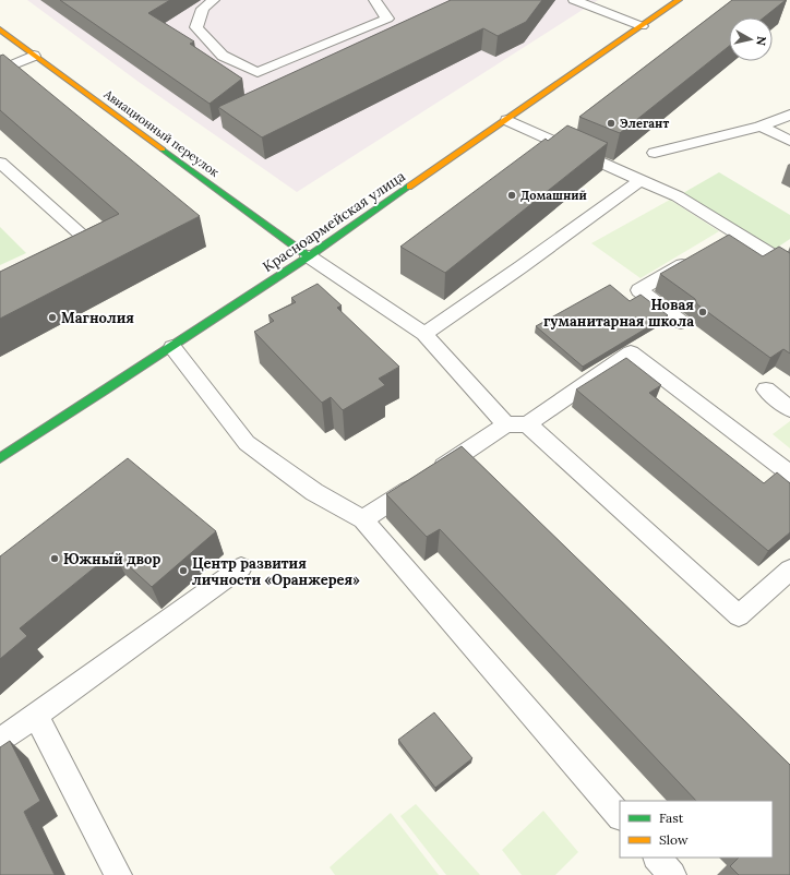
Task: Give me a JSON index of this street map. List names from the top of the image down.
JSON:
{
  "streets": {
    "street": ["Авиационный переулок", "Красноармейская улица"]
  },
  "crossings": [
    ["Авиационный переулок", "Красноармейская улица"]
  ],
  "places": [
    "Элегант",
    "Домашний",
    "Новая гуманитарная школа",
    "Магнолия",
    "Южный двор",
    "Центр развития личности «Оранжерея»"
  ],
  "legend": ["Fast", "Slow"],
  "north": "right"
}
